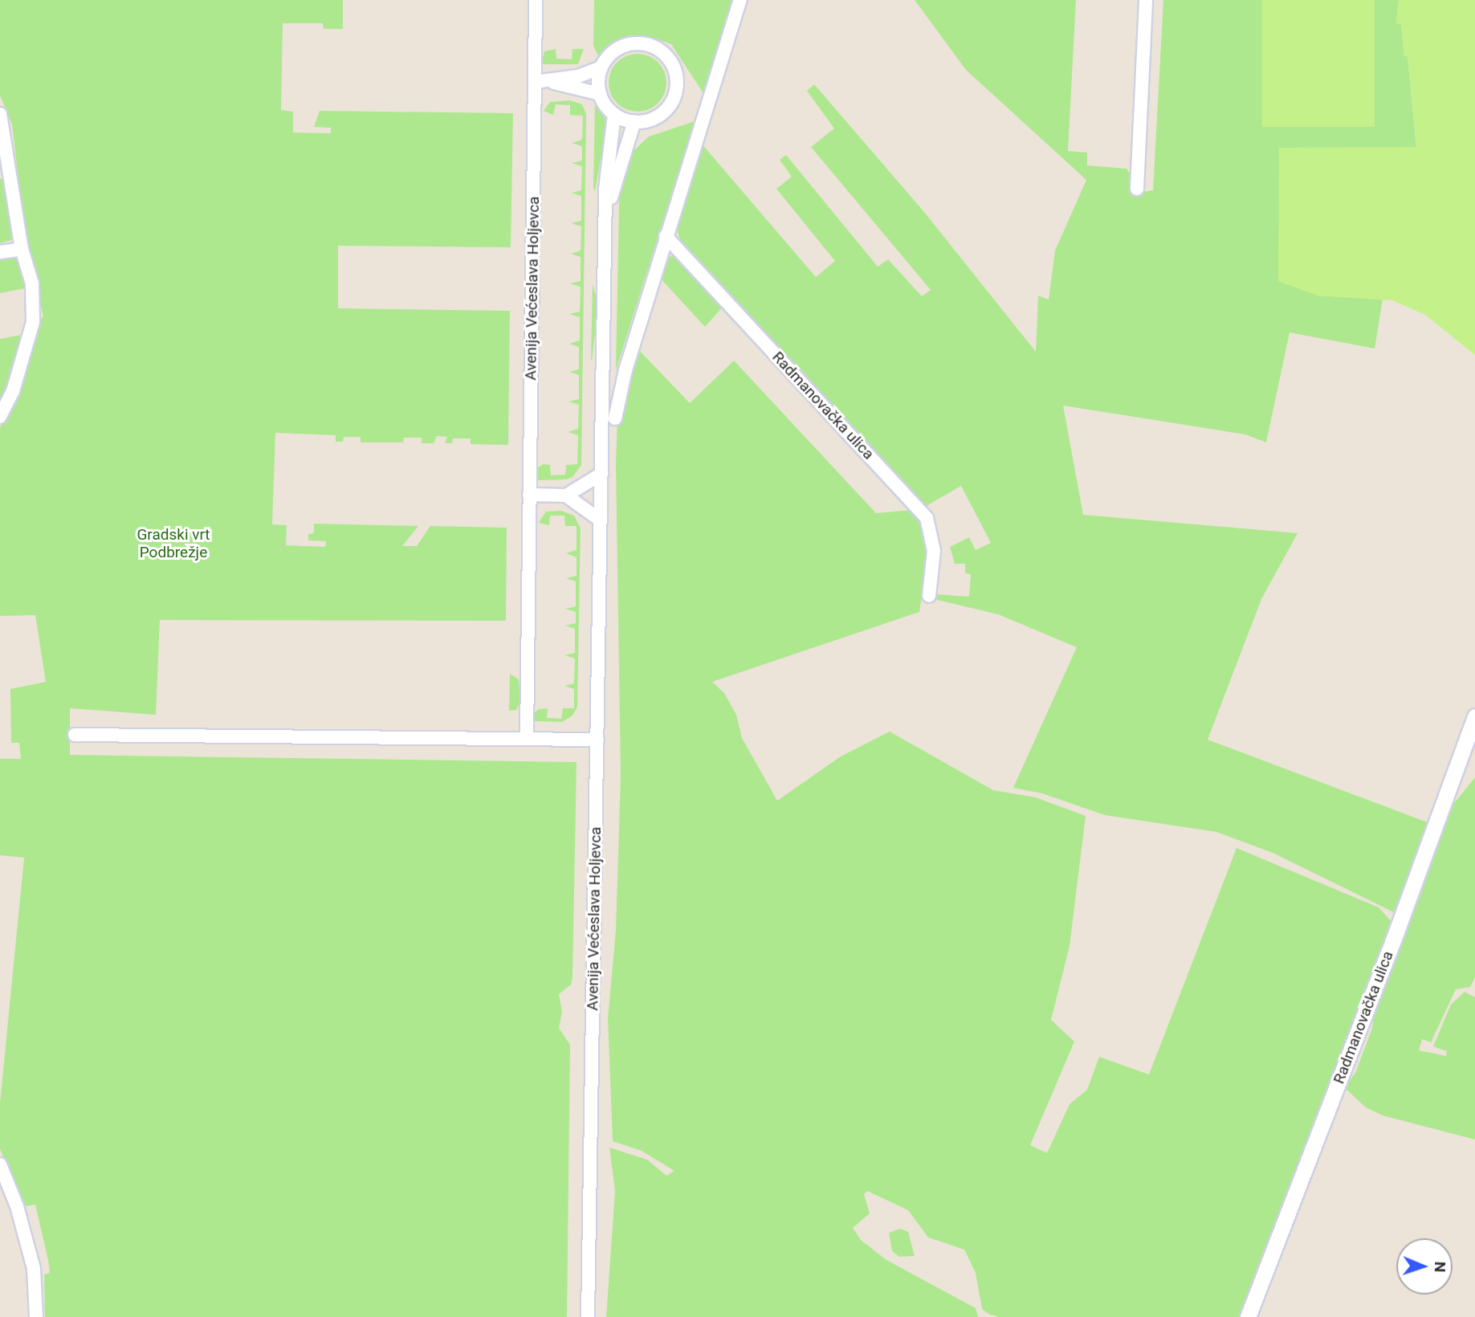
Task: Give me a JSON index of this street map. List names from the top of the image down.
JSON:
{
  "streets": {
    "street": ["Avenija Većeslava Holjevca", "Radmanovačka ulica"]
  },
  "parks": ["Gradski vrt Podbrežje"],
  "north": "right"
}
